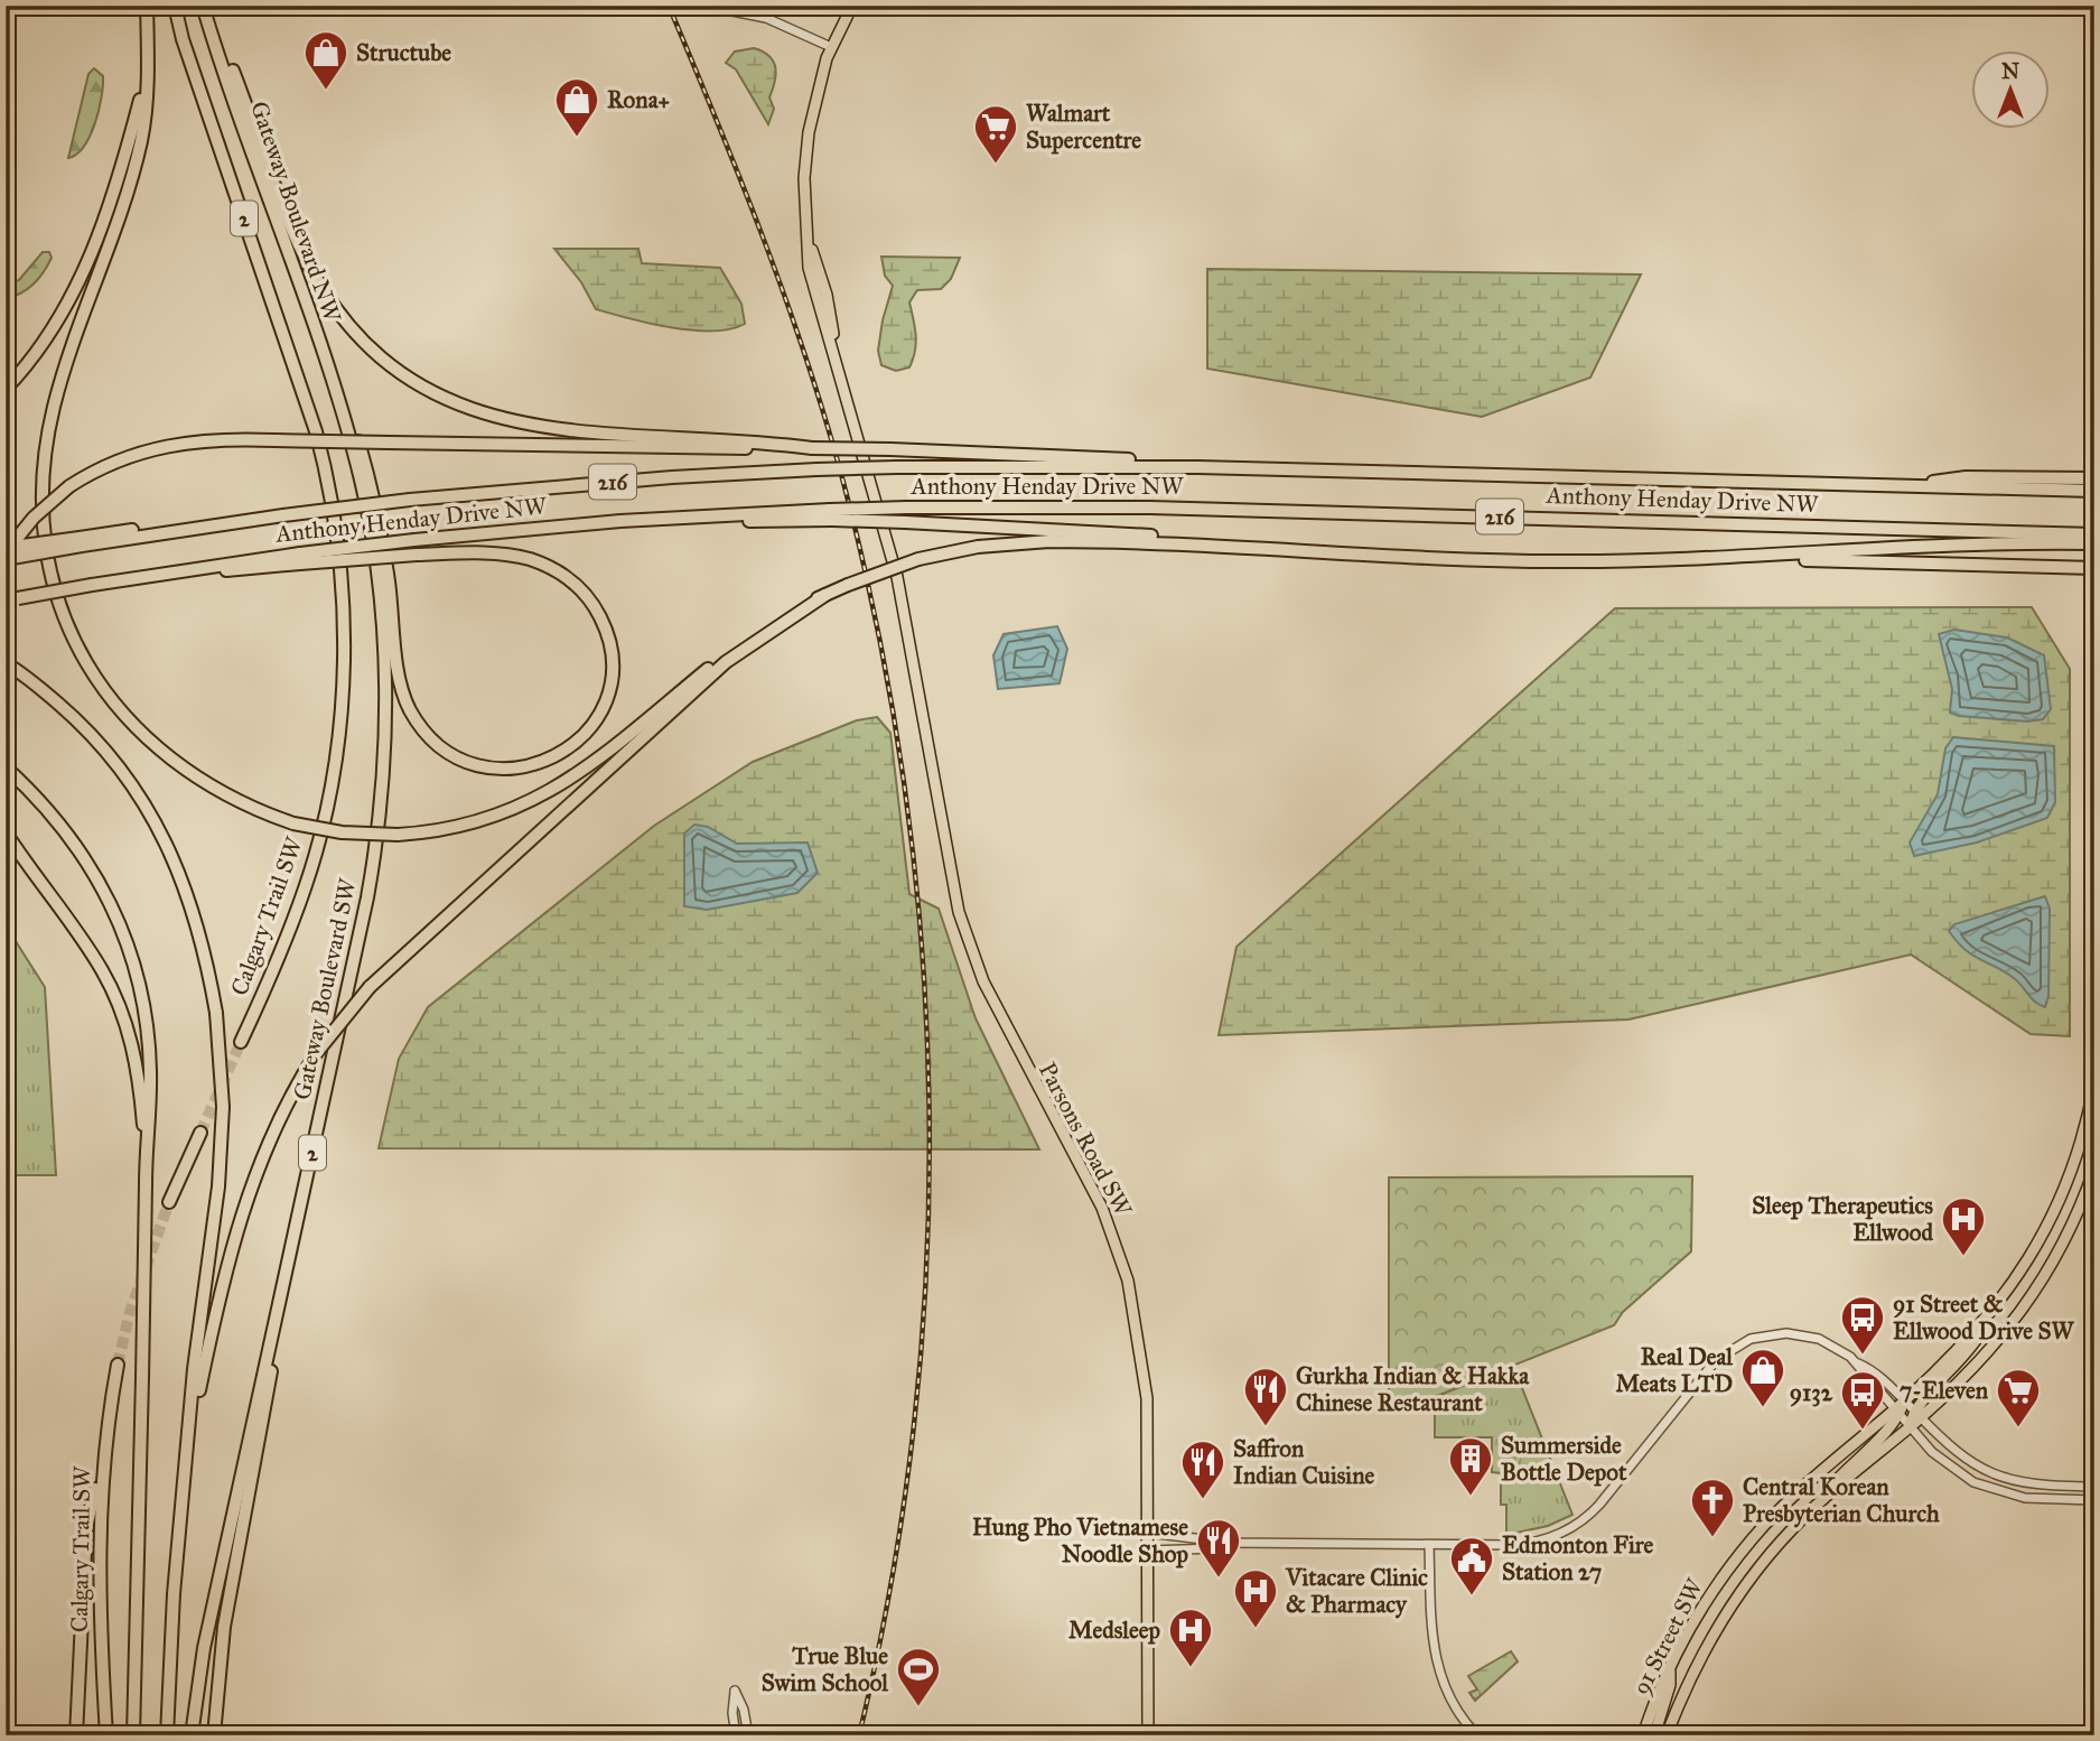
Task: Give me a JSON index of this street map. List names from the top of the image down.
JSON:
{
  "streets": {
    "highway": [
      "Gateway Boulevard NW",
      "2",
      "216",
      "Anthony Henday Drive NW",
      "Calgary Trail SW",
      "Gateway Boulevard SW"
    ],
    "main road": ["Parsons Road SW", "91 Street SW"]
  },
  "crossings": [
    ["Gateway Boulevard NW", "Gateway Boulevard SW"]
  ],
  "places": {
    "shop": ["Structube", "Rona+", "Real Deal Meats LTD"],
    "supermarket": ["Walmart Supercentre", "7-Eleven"],
    "hospital": ["Sleep Therapeutics Ellwood", "Vitacare Clinic & Pharmacy", "Medsleep"],
    "bus stop": ["91 Street & Ellwood Drive SW", "9132"],
    "restaurant": ["Gurkha Indian & Hakka Chinese Restaurant", "Saffron Indian Cuisine", "Hung Pho Vietnamese Noodle Shop"],
    "building": ["Summerside Bottle Depot"],
    "church": ["Central Korean Presbyterian Church"],
    "public building": ["Edmonton Fire Station 27"],
    "sports": ["True Blue Swim School"]
  },
  "north": "top"
}
